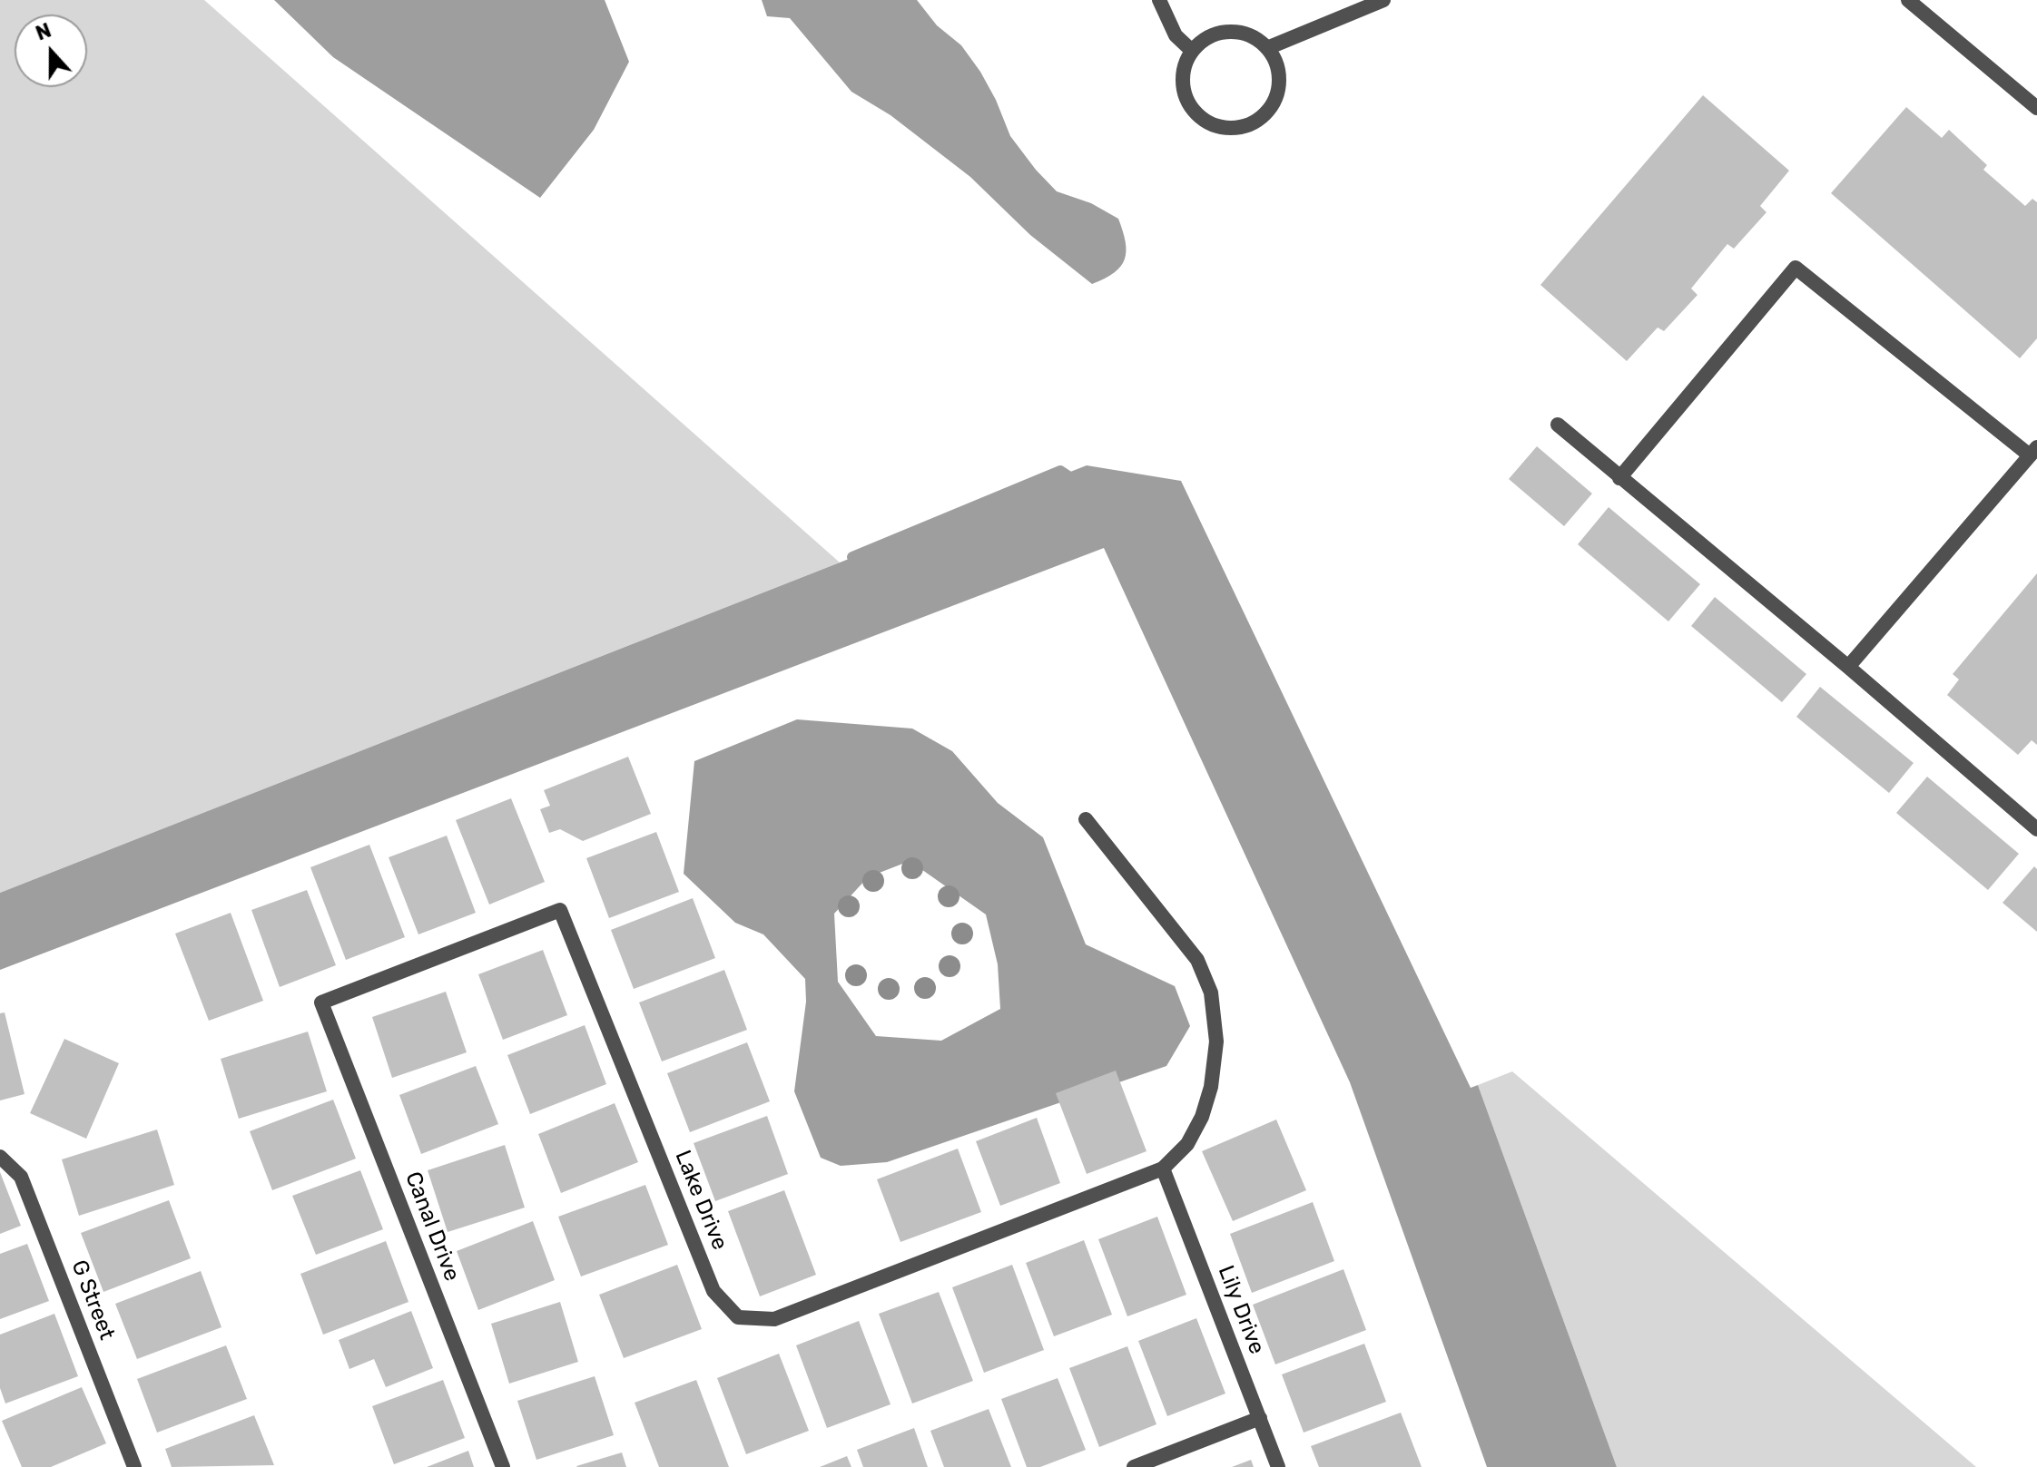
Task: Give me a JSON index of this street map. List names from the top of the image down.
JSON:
{
  "streets": {
    "street": [
      "Lake Drive",
      "Canal Drive",
      "G Street",
      "Lily Drive"
    ]
  },
  "crossings": [
    ["Lake Drive", "Canal Drive"],
    ["Lake Drive", "Lily Drive"]
  ],
  "north": "top"
}
